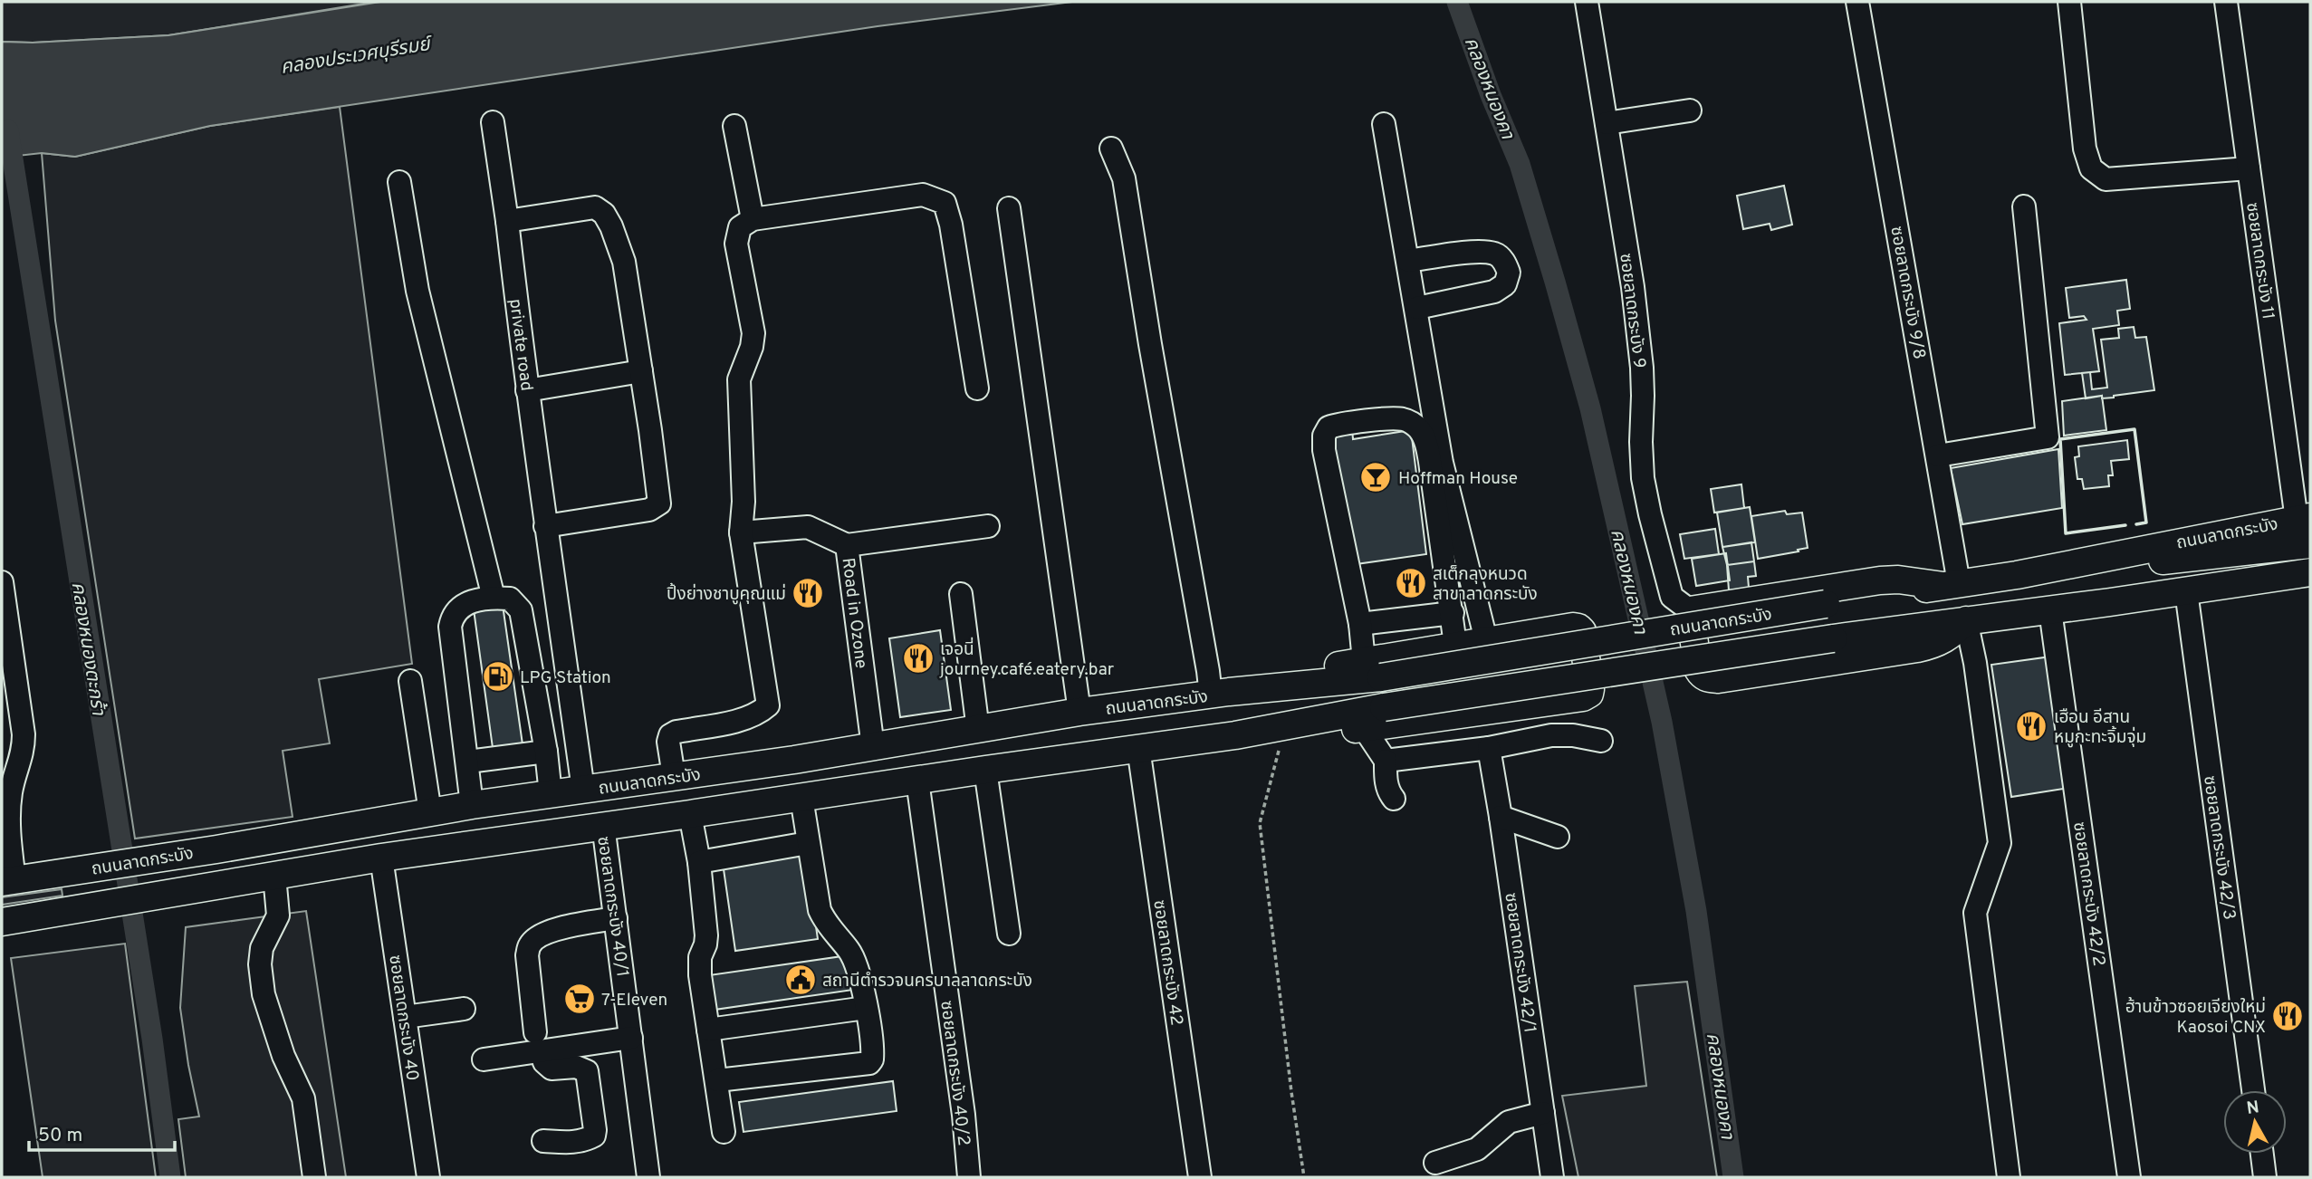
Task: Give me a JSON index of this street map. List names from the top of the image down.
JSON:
{
  "streets": {
    "main road": ["ถนนลาดกระบัง"],
    "street": [
      "ซอยลาดกระบัง 11",
      "ซอยลาดกระบัง 9/8",
      "ซอยลาดกระบัง 9",
      "private road",
      "Road in Ozone",
      "ซอยลาดกระบัง 42/3",
      "ซอยลาดกระบัง 42/2",
      "ซอยลาดกระบัง 40/1",
      "ซอยลาดกระบัง 42",
      "ซอยลาดกระบัง 42/1",
      "ซอยลาดกระบัง 40",
      "ซอยลาดกระบัง 40/2"
    ]
  },
  "crossings": [
    ["ซอยลาดกระบัง 11", "ถนนลาดกระบัง"],
    ["ซอยลาดกระบัง 9/8", "ถนนลาดกระบัง"],
    ["private road", "ถนนลาดกระบัง"],
    ["ถนนลาดกระบัง", "Road in Ozone"],
    ["ถนนลาดกระบัง", "ซอยลาดกระบัง 42/3"],
    ["ถนนลาดกระบัง", "ซอยลาดกระบัง 42/2"],
    ["ถนนลาดกระบัง", "ซอยลาดกระบัง 40/1"],
    ["ถนนลาดกระบัง", "ซอยลาดกระบัง 42"],
    ["ถนนลาดกระบัง", "ซอยลาดกระบัง 40"],
    ["ถนนลาดกระบัง", "ซอยลาดกระบัง 40/2"]
  ],
  "water": ["คลองประเวศบุรีรมย์", "คลองหนองคา", "คลองหนองตะกร้า"],
  "places": {
    "bar": ["Hoffman House"],
    "restaurant": [
      "สเต็กลุงหนวด สาขาลาดกระบัง",
      "ปิ้งย่างชาบูคุณแม่",
      "เจอนี่ journey.café.eatery.bar",
      "เฮือน อีสาน หมูกะทะจิ้มจุ่ม",
      "ฮ้านข้าวซอยเจียงใหม่ Kaosoi CNX"
    ],
    "fuel station": ["LPG Station"],
    "public building": ["สถานีตำรวจนครบาลลาดกระบัง"],
    "supermarket": ["7-Eleven"]
  },
  "scale_bar": "50 m",
  "north": "top"
}
